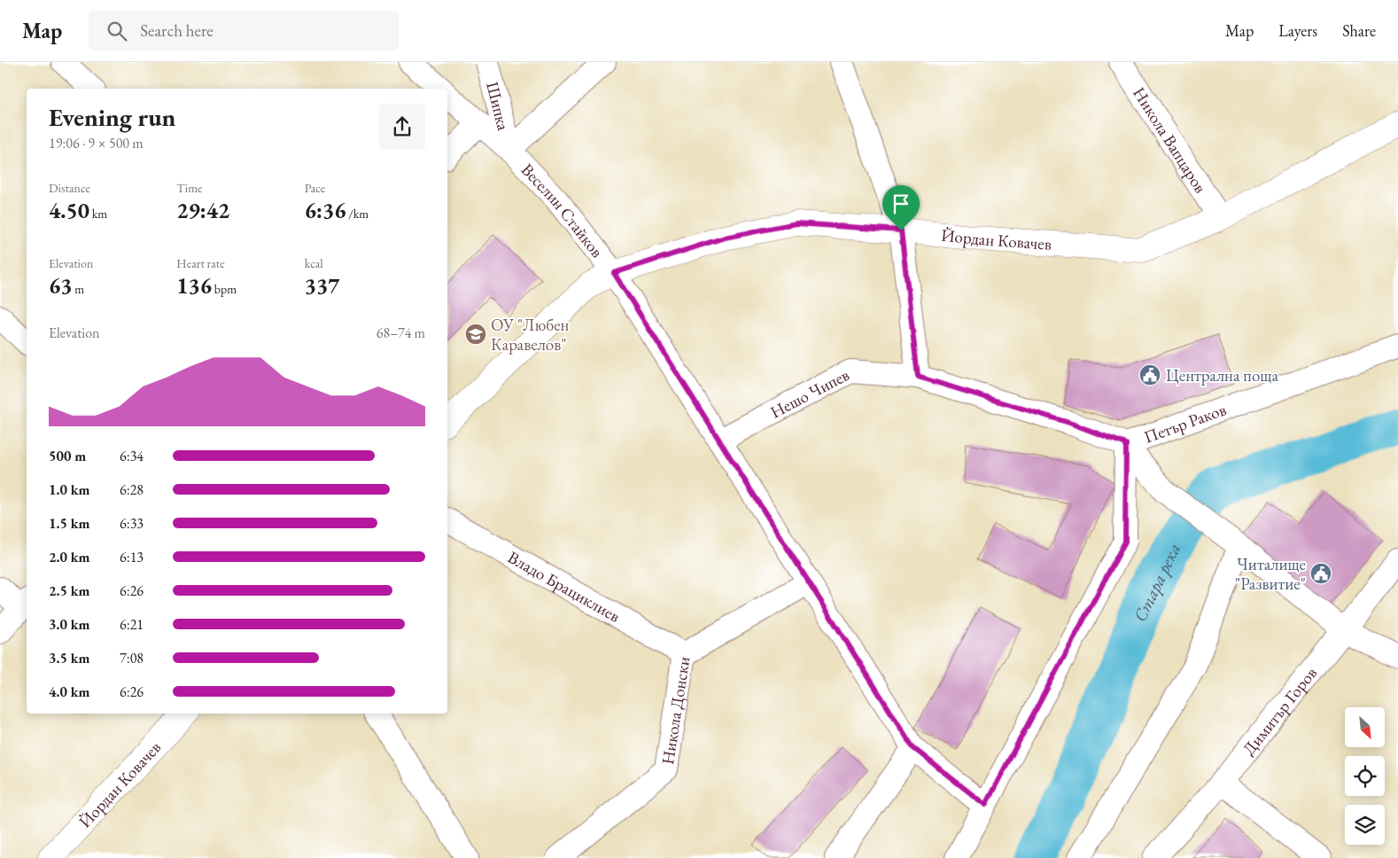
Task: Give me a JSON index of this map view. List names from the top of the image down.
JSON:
{
  "streets": {
    "street": [
      "Шипка",
      "Никола Вапцаров",
      "Веселин Стайков",
      "Йордан Ковачев",
      "Нешо Чипев",
      "Петър Раков",
      "Владо Брациклиев",
      "Никола Донски",
      "Димитър Горов"
    ]
  },
  "crossings": [
    ["Шипка", "Веселин Стайков"],
    ["Никола Вапцаров", "Йордан Ковачев"],
    ["Веселин Стайков", "Йордан Ковачев"],
    ["Веселин Стайков", "Нешо Чипев"],
    ["Веселин Стайков", "Петър Раков"],
    ["Веселин Стайков", "Никола Донски"],
    ["Нешо Чипев", "Петър Раков"],
    ["Владо Брациклиев", "Никола Донски"]
  ],
  "water": ["Стара река"],
  "places": {
    "school or university": ["ОУ \"Любен Каравелов\""],
    "public building": ["Централна поща", "Читалище \"Развитие\""]
  },
  "north": "bottom right",
  "page": {
    "header": "Map",
    "search": "Search here",
    "nav": ["Map", "Layers", "Share"],
    "heading": ["Evening run", "19:06 · 9 × 500 m"],
    "stats": [
      ["Distance", "4.50 km"],
      ["Time", "29:42"],
      ["Pace", "6:36 /km"],
      ["Elevation", "63 m"],
      ["Heart rate", "136 bpm"],
      ["kcal", "337"]
    ],
    "chart": ["Elevation", "68–74 m"],
    "list": [
      {
        "name": "500 m",
        "note": "6:34"
      },
      {
        "name": "1.0 km",
        "note": "6:28"
      },
      {
        "name": "1.5 km",
        "note": "6:33"
      },
      {
        "name": "2.0 km",
        "note": "6:13"
      },
      {
        "name": "2.5 km",
        "note": "6:26"
      },
      {
        "name": "3.0 km",
        "note": "6:21"
      },
      {
        "name": "3.5 km",
        "note": "7:08"
      },
      {
        "name": "4.0 km",
        "note": "6:26"
      }
    ]
  }
}
